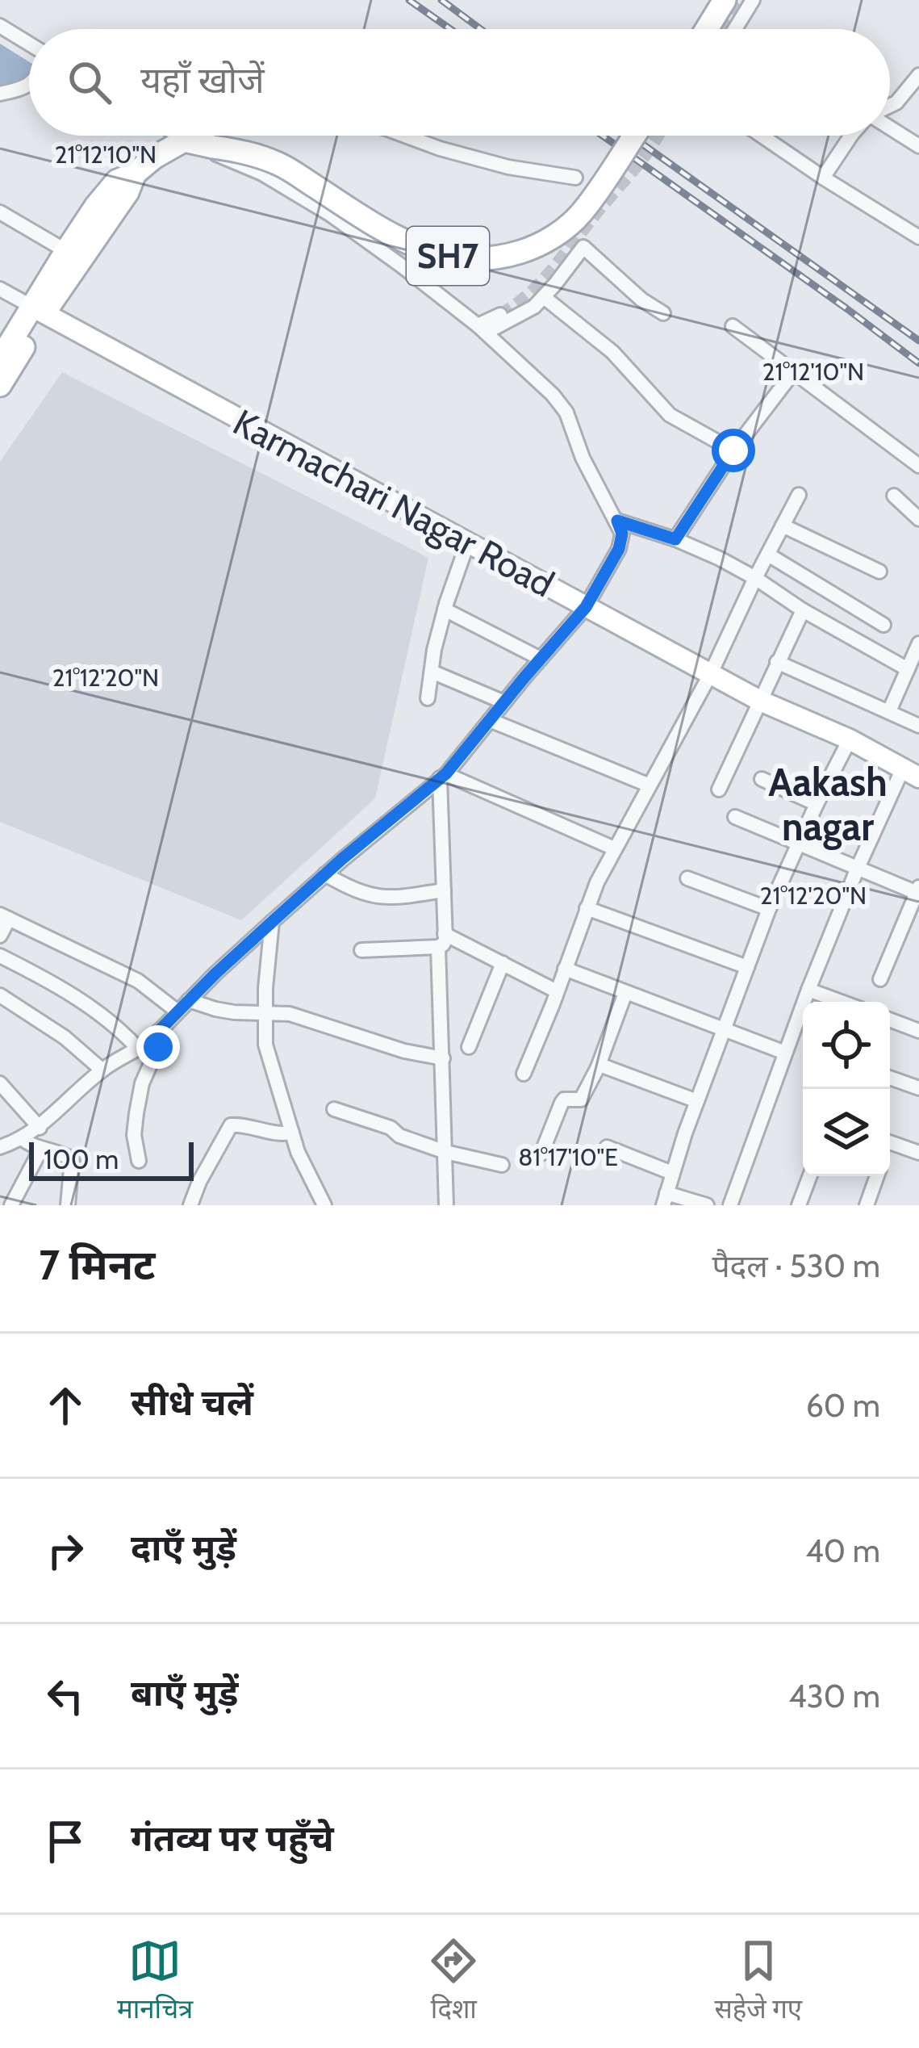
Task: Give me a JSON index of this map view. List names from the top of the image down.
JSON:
{
  "streets": {
    "main road": ["SH7"],
    "street": ["Karmachari Nagar Road"]
  },
  "districts": ["Aakash nagar"],
  "scale_bar": "100 m",
  "page": {
    "search": "यहाँ खोजें",
    "scale": "100 m",
    "heading": ["7 मिनट", "पैदल · 530 m"],
    "list": [
      ["सीधे चलें", "60 m"],
      ["दाएँ मुड़ें", "40 m"],
      ["बाएँ मुड़ें", "430 m"],
      "गंतव्य पर पहुँचे"
    ],
    "nav": ["मानचित्र", "दिशा", "सहेजे गए"]
  },
  "coordinates": ["21°12'10\"N", "21°12'20\"N", "81°17'10\"E"]
}
